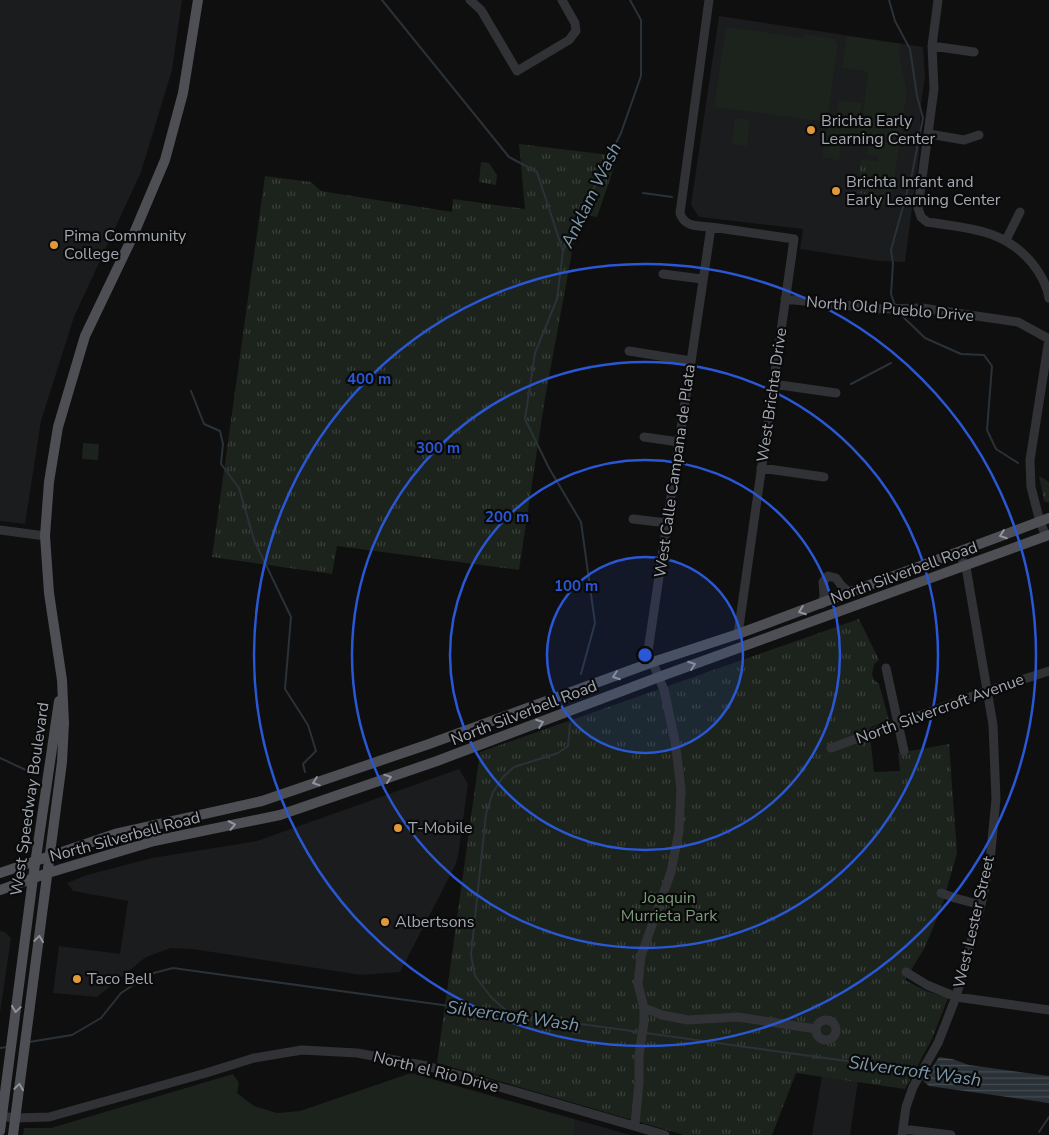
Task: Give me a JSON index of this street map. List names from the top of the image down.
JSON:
{
  "streets": {
    "main road": ["North Silverbell Road", "West Speedway Boulevard"],
    "street": [
      "North Old Pueblo Drive",
      "West Brichta Drive",
      "West Calle Campana de Plata",
      "North Silvercroft Avenue",
      "West Lester Street",
      "North el Rio Drive"
    ]
  },
  "crossings": [
    ["North Old Pueblo Drive", "West Brichta Drive"],
    ["West Brichta Drive", "West Calle Campana de Plata"],
    ["West Brichta Drive", "North Silverbell Road"],
    ["West Calle Campana de Plata", "North Silverbell Road"],
    ["West Calle Campana de Plata", "North el Rio Drive"],
    ["North Silverbell Road", "West Speedway Boulevard"],
    ["North Silverbell Road", "West Lester Street"],
    ["North Silvercroft Avenue", "West Lester Street"],
    ["West Speedway Boulevard", "North el Rio Drive"]
  ],
  "water": ["Anklam Wash", "Silvercroft Wash"],
  "parks": ["Joaquin Murrieta Park"],
  "places": [
    "Brichta Early Learning Center",
    "Brichta Infant and Early Learning Center",
    "Pima Community College",
    "T-Mobile",
    "Albertsons",
    "Taco Bell"
  ],
  "rings": [
    "400 m",
    "300 m",
    "200 m",
    "100 m"
  ]
}
